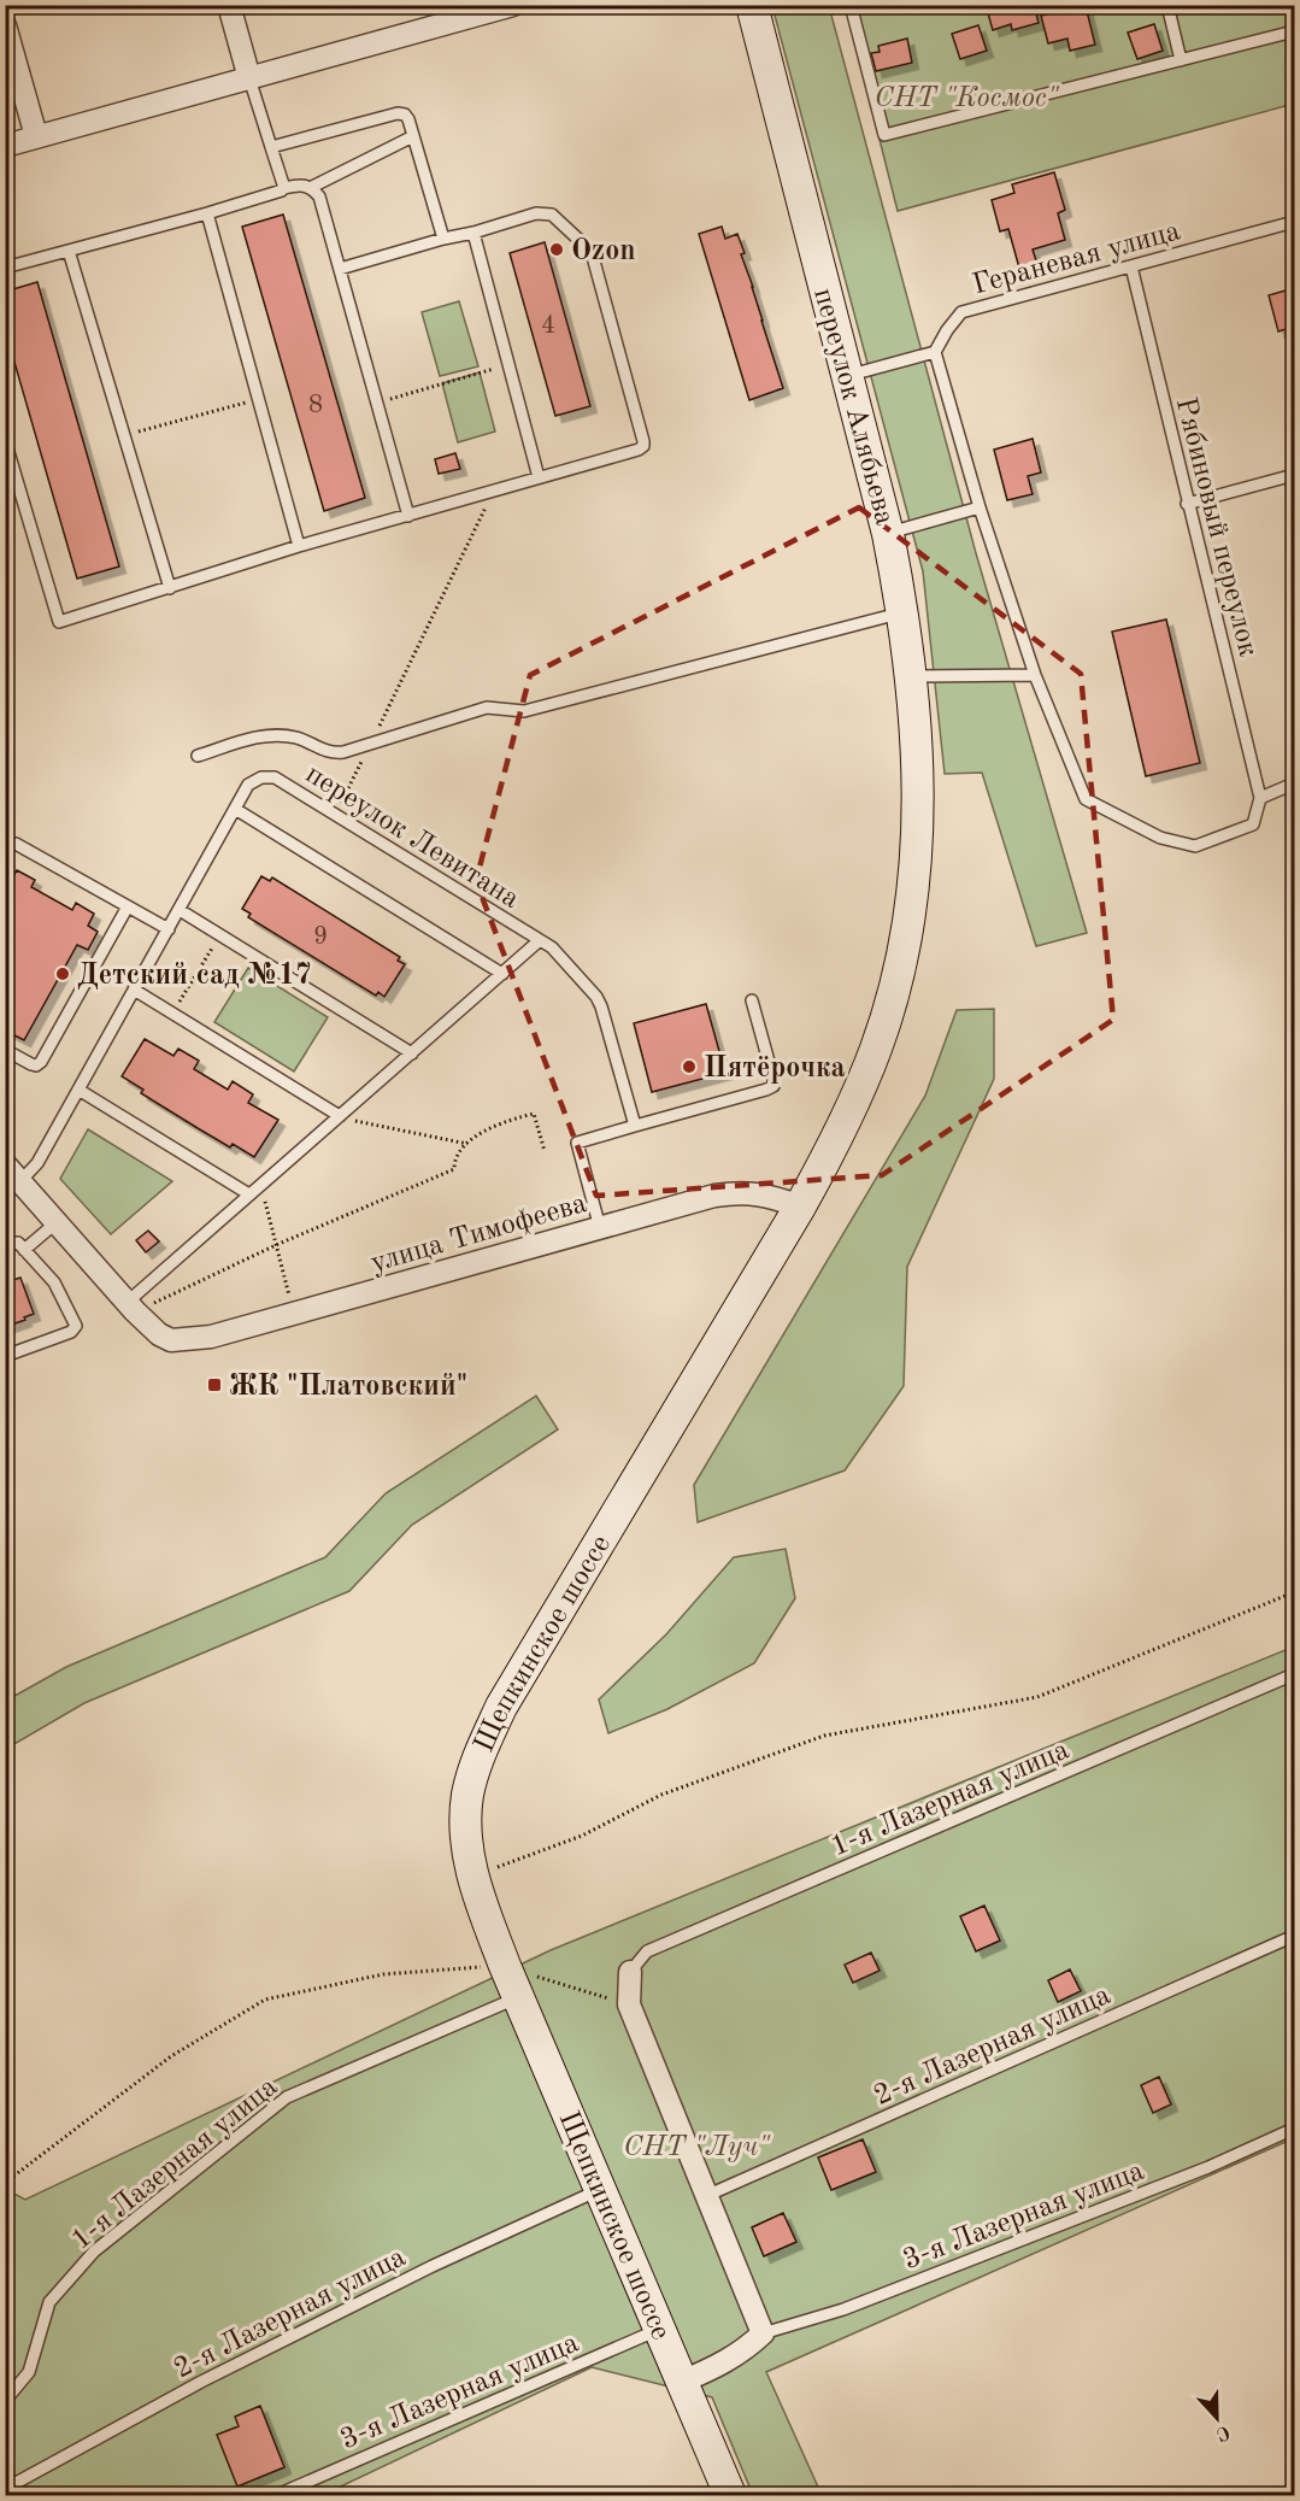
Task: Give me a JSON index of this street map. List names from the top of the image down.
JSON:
{
  "streets": {
    "main road": ["переулок Алябьева", "Щепкинское шоссе"],
    "street": ["улица Тимофеева"],
    "lane": [
      "Гераневая улица",
      "Рябиновый переулок",
      "переулок Левитана",
      "1-я Лазерная улица",
      "2-я Лазерная улица",
      "3-я Лазерная улица"
    ]
  },
  "crossings": [
    ["Гераневая улица", "Рябиновый переулок"],
    ["переулок Алябьева", "Щепкинское шоссе"],
    ["улица Тимофеева", "Щепкинское шоссе"],
    ["Щепкинское шоссе", "1-я Лазерная улица"],
    ["Щепкинское шоссе", "2-я Лазерная улица"],
    ["Щепкинское шоссе", "3-я Лазерная улица"]
  ],
  "parks": ["СНТ \"Космос\"", "СНТ \"Луч\""],
  "places": {
    "other": ["Ozon", "Детский сад №17", "Пятёрочка"],
    "transit": ["ЖК \"Платовский\""]
  },
  "house_numbers": ["4", "8", "9"],
  "north": "bottom"
}
